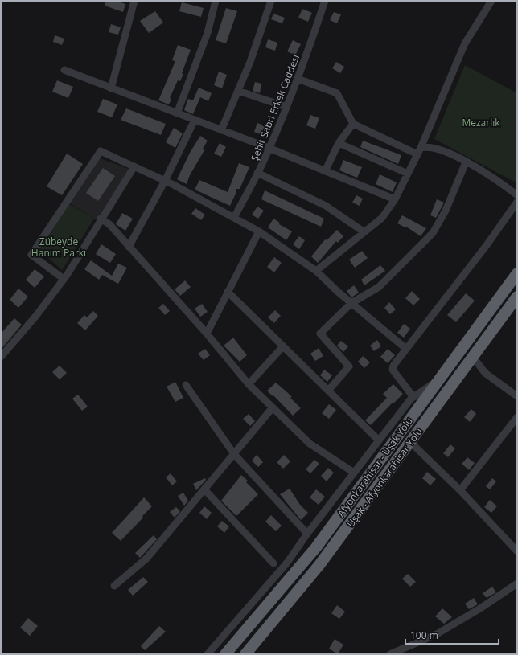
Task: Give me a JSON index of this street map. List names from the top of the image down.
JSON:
{
  "streets": {
    "highway": ["Afyonkarahisar - Uşak Yolu", "Uşak - Afyonkarahisar Yolu"],
    "street": ["Şehit Sabri Erkek Caddesi"]
  },
  "parks": ["Mezarlık", "Zübeyde Hanım Parkı"],
  "scale_bar": "100 m"
}
